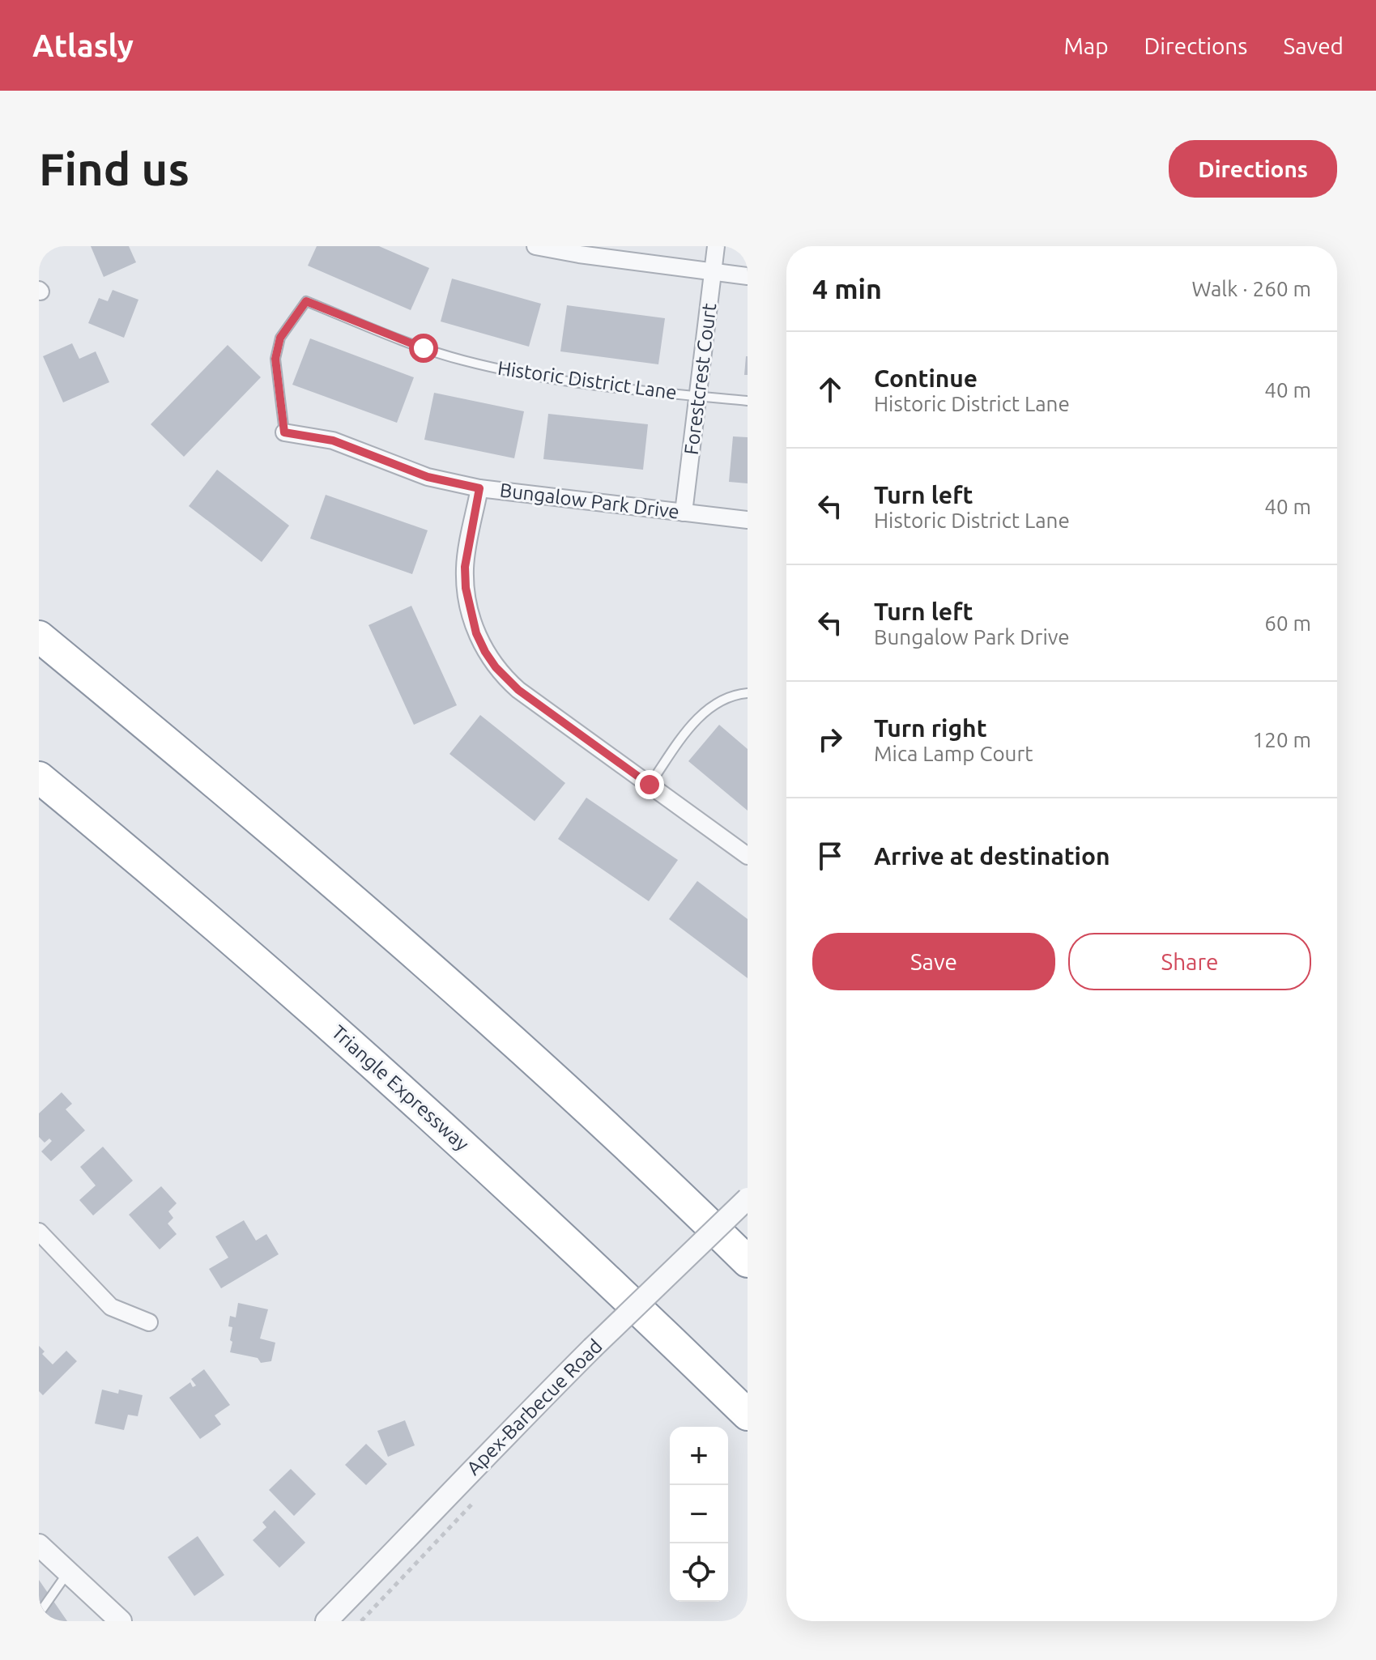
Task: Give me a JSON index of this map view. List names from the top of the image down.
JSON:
{
  "streets": {
    "highway": ["Triangle Expressway"],
    "street": ["Forestcrest Court", "Bungalow Park Drive", "Apex-Barbecue Road"],
    "lane": ["Historic District Lane"]
  },
  "crossings": [
    ["Forestcrest Court", "Historic District Lane"],
    ["Forestcrest Court", "Bungalow Park Drive"],
    ["Historic District Lane", "Bungalow Park Drive"]
  ],
  "page": {
    "header": "Atlasly",
    "nav": ["Map", "Directions", "Saved"],
    "buttons": [
      "Directions",
      ["Save", "Share"]
    ],
    "title": "Find us",
    "heading": ["4 min", "Walk · 260 m"],
    "list": [
      ["Continue", "Historic District Lane", "40 m"],
      ["Turn left", "Historic District Lane", "40 m"],
      ["Turn left", "Bungalow Park Drive", "60 m"],
      ["Turn right", "Mica Lamp Court", "120 m"],
      "Arrive at destination"
    ],
    "map_buttons": ["+", "−"]
  }
}
